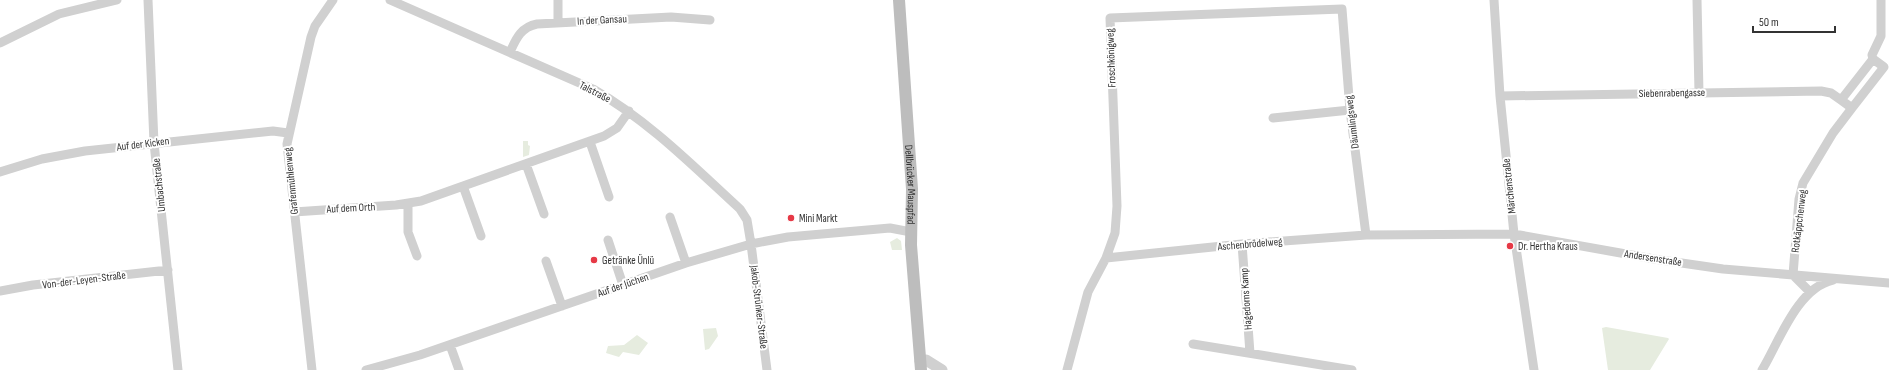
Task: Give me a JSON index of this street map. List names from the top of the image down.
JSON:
{
  "streets": {
    "main road": ["Dellbrücker Mauspfad"],
    "street": [
      "In der Gansau",
      "Froschkönigweg",
      "Talstraße",
      "Siebenrabengasse",
      "Däumlingsweg",
      "Auf der Kicken",
      "Grafenmühlenweg",
      "Umbachstraße",
      "Märchenstraße",
      "Auf dem Orth",
      "Rotkäppchenweg",
      "Aschenbrödelweg",
      "Andersenstraße",
      "Von-der-Leyen-Straße",
      "Auf der Jüchen",
      "Hagedorns Kamp",
      "Jakob-Strünker-Straße"
    ]
  },
  "crossings": [
    ["In der Gansau", "Talstraße"],
    ["Froschkönigweg", "Däumlingsweg"],
    ["Froschkönigweg", "Aschenbrödelweg"],
    ["Talstraße", "Auf dem Orth"],
    ["Talstraße", "Auf der Jüchen"],
    ["Talstraße", "Jakob-Strünker-Straße"],
    ["Siebenrabengasse", "Märchenstraße"],
    ["Däumlingsweg", "Aschenbrödelweg"],
    ["Auf der Kicken", "Grafenmühlenweg"],
    ["Auf der Kicken", "Umbachstraße"],
    ["Grafenmühlenweg", "Auf dem Orth"],
    ["Umbachstraße", "Von-der-Leyen-Straße"],
    ["Dellbrücker Mauspfad", "Auf der Jüchen"],
    ["Märchenstraße", "Aschenbrödelweg"],
    ["Märchenstraße", "Andersenstraße"],
    ["Rotkäppchenweg", "Andersenstraße"],
    ["Aschenbrödelweg", "Andersenstraße"],
    ["Aschenbrödelweg", "Hagedorns Kamp"],
    ["Auf der Jüchen", "Jakob-Strünker-Straße"]
  ],
  "places": ["Mini Markt", "Dr. Hertha Kraus", "Getränke Ünlü"],
  "scale_bar": "50 m"
}
